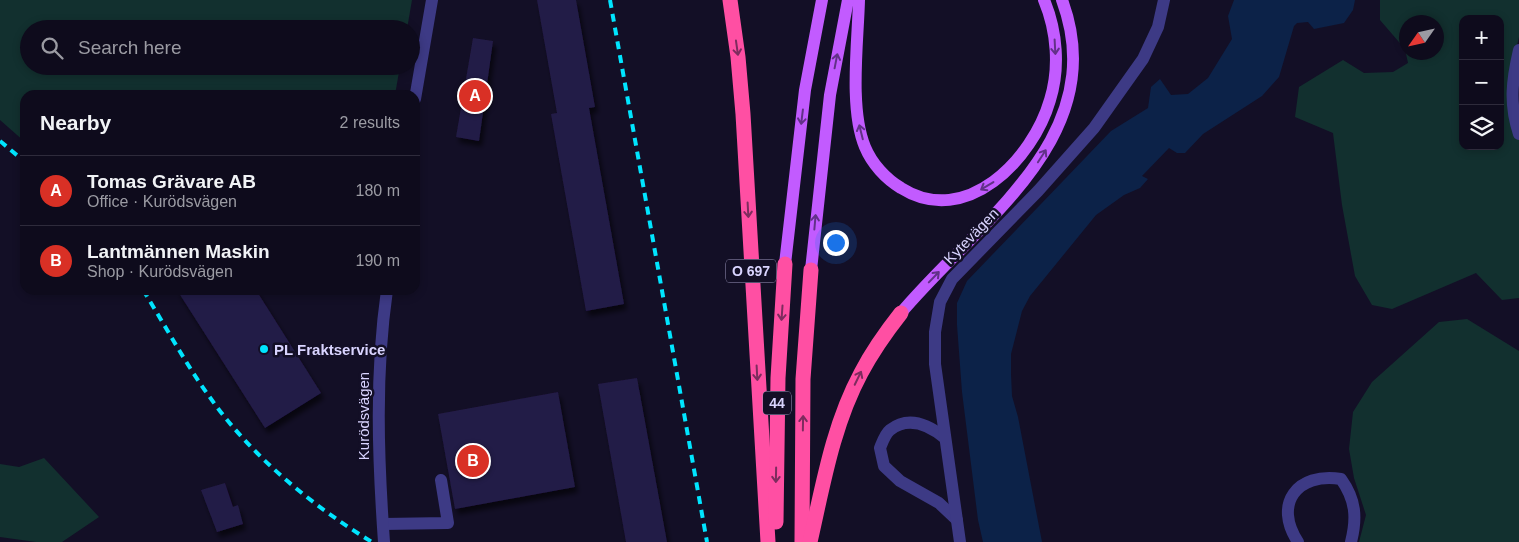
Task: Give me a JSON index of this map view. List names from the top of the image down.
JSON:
{
  "streets": {
    "highway": ["O 697", "44"],
    "street": ["Kytevägen", "Kurödsvägen"]
  },
  "places": ["PL Fraktservice"],
  "north": "bottom left",
  "page": {
    "map_buttons": ["+", "−"],
    "search": "Search here",
    "pins": ["A", "B"],
    "heading": ["Nearby", "2 results"],
    "list": [
      {
        "mark": "A",
        "name": "Tomas Grävare AB",
        "note": "Office · Kurödsvägen",
        "value": "180 m"
      },
      {
        "mark": "B",
        "name": "Lantmännen Maskin",
        "note": "Shop · Kurödsvägen",
        "value": "190 m"
      }
    ]
  }
}
